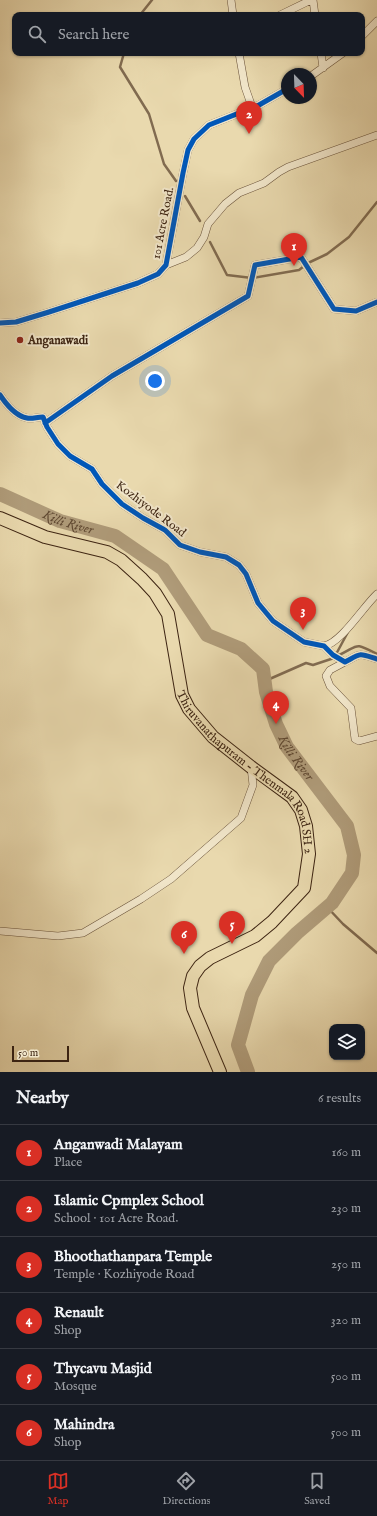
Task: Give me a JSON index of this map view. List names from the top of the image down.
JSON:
{
  "streets": {
    "main road": ["Thiruvanathapuram - Thenmala Road SH 2"],
    "street": ["101 Acre Road.", "Kozhiyode Road"]
  },
  "water": ["Killi River"],
  "places": ["Anganawadi"],
  "scale_bar": "50 m",
  "north": "bottom right",
  "page": {
    "search": "Search here",
    "pins": [
      "2",
      "1",
      "3",
      "4",
      "5",
      "6"
    ],
    "scale": "50 m",
    "heading": ["Nearby", "6 results"],
    "list": [
      {
        "mark": "1",
        "name": "Anganwadi Malayam",
        "note": "Place",
        "value": "160 m"
      },
      {
        "mark": "2",
        "name": "Islamic Cpmplex School",
        "note": "School · 101 Acre Road.",
        "value": "230 m"
      },
      {
        "mark": "3",
        "name": "Bhoothathanpara Temple",
        "note": "Temple · Kozhiyode Road",
        "value": "250 m"
      },
      {
        "mark": "4",
        "name": "Renault",
        "note": "Shop",
        "value": "320 m"
      },
      {
        "mark": "5",
        "name": "Thycavu Masjid",
        "note": "Mosque",
        "value": "500 m"
      },
      {
        "mark": "6",
        "name": "Mahindra",
        "note": "Shop",
        "value": "500 m"
      }
    ],
    "nav": ["Map", "Directions", "Saved"]
  }
}
